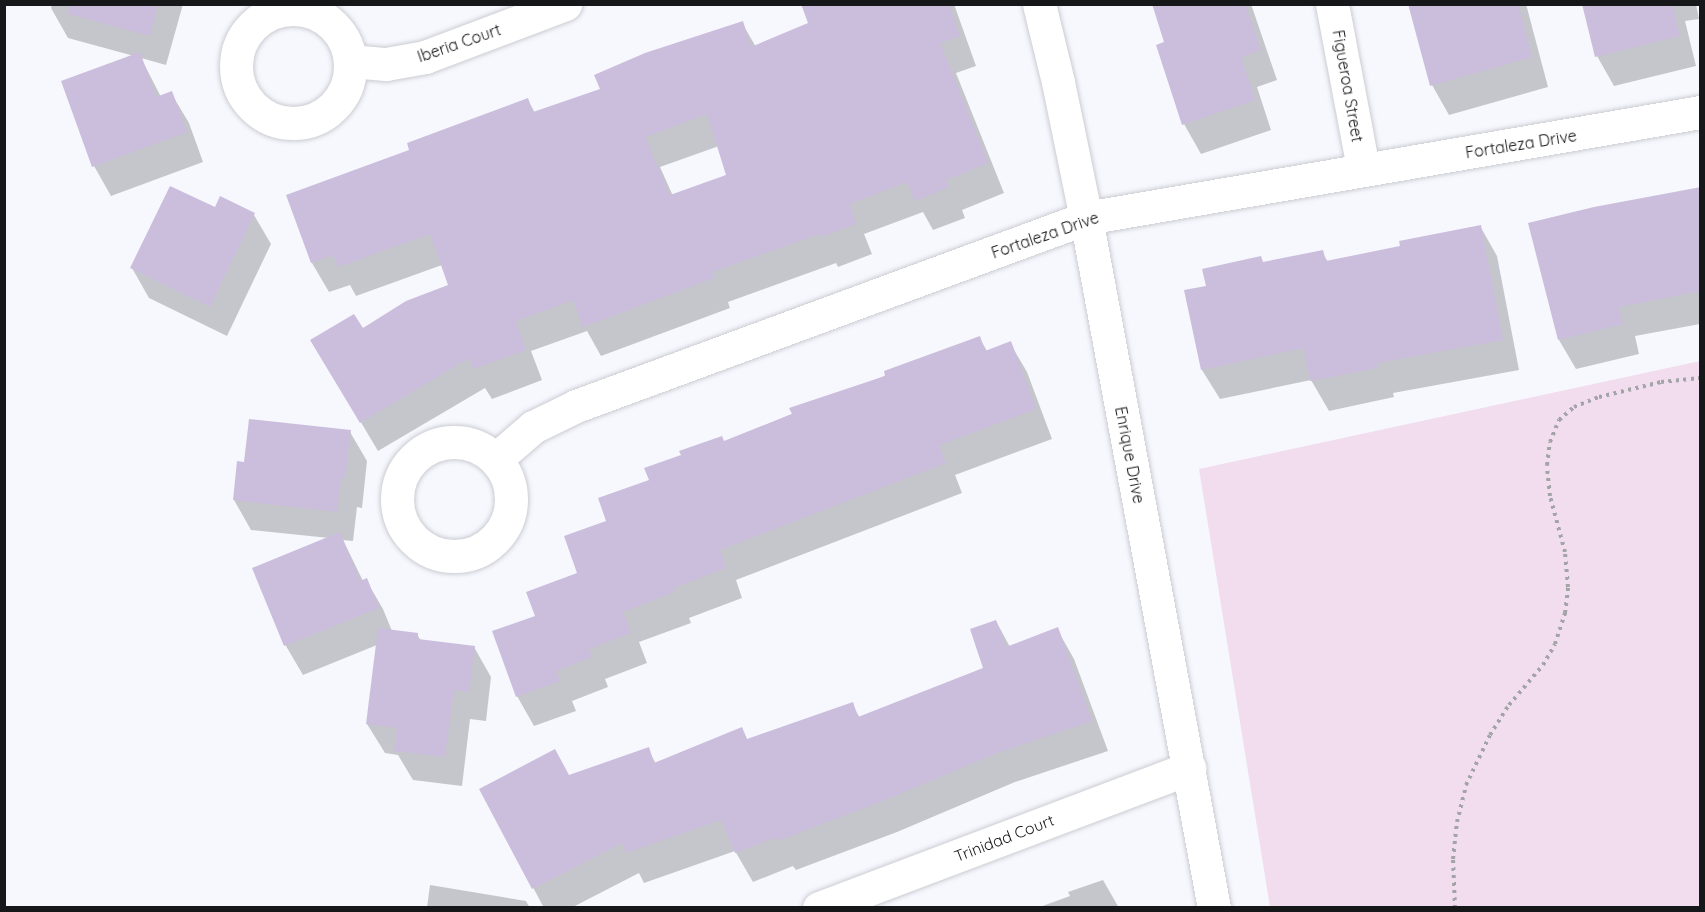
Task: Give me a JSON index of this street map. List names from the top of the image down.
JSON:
{
  "streets": {
    "street": [
      "Iberia Court",
      "Figueroa Street",
      "Fortaleza Drive",
      "Enrique Drive",
      "Trinidad Court"
    ]
  },
  "crossings": [
    ["Figueroa Street", "Fortaleza Drive"],
    ["Fortaleza Drive", "Enrique Drive"],
    ["Enrique Drive", "Trinidad Court"]
  ]
}
